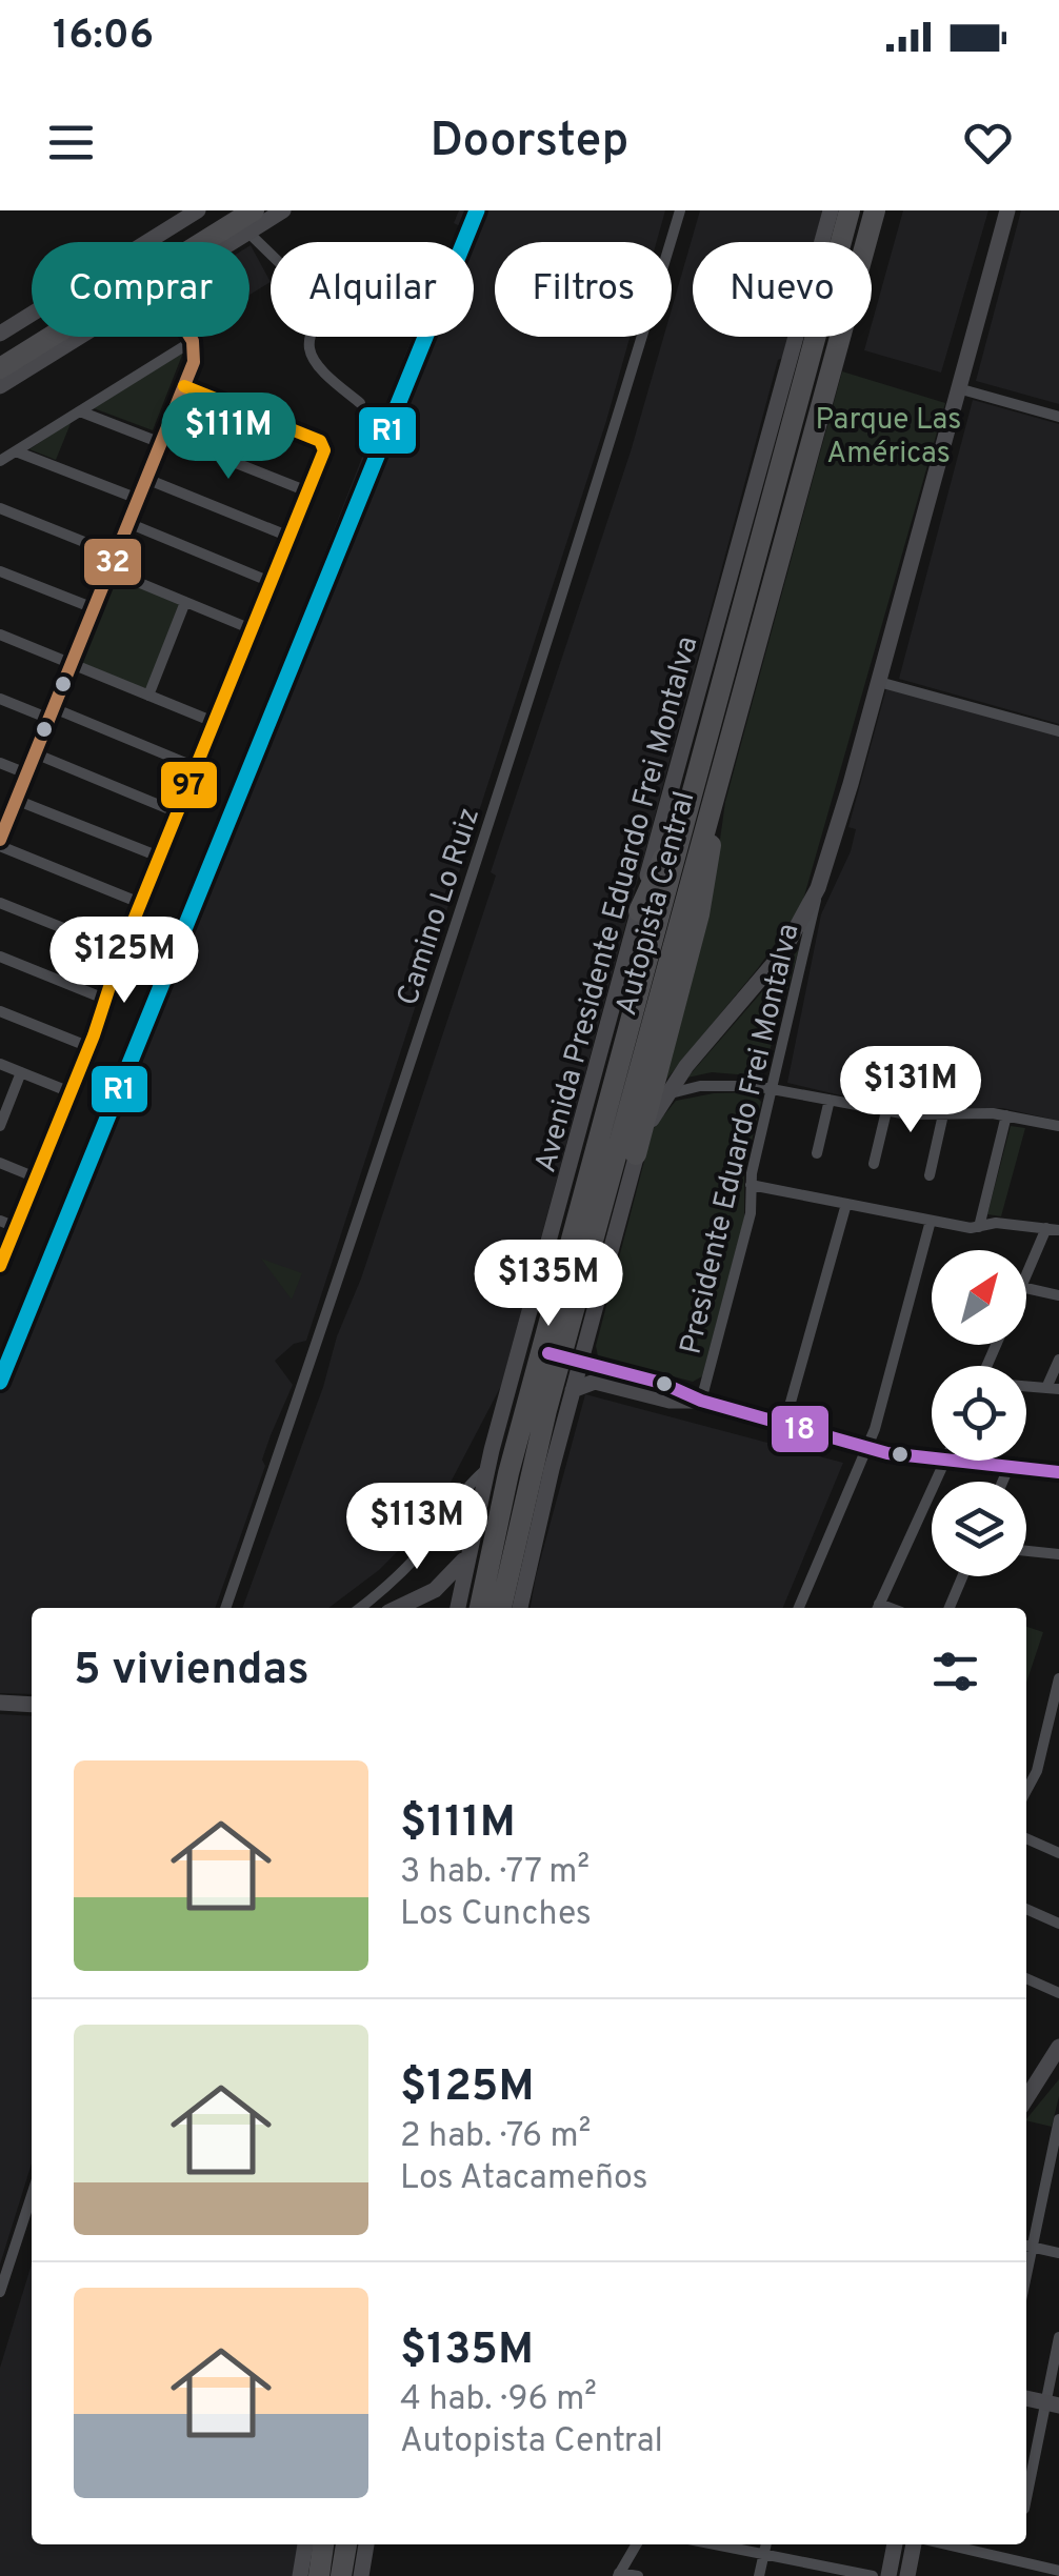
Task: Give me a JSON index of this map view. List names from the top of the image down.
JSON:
{
  "streets": {
    "highway": ["Autopista Central"],
    "main road": ["Avenida Presidente Eduardo Frei Montalva"],
    "street": ["Camino Lo Ruiz", "Presidente Eduardo Frei Montalva"]
  },
  "parks": ["Parque Las Américas"],
  "lines": [
    "transit line R1",
    "transit line 32",
    "transit line 97",
    "transit line 18"
  ],
  "north": "top right",
  "page": {
    "status": "16:06",
    "header": "Doorstep",
    "chip": [
      "Comprar",
      "Alquilar",
      "Filtros",
      "Nuevo"
    ],
    "price": [
      "$111M",
      "$125M",
      "$131M",
      "$135M",
      "$113M"
    ],
    "heading": "5 viviendas",
    "list": [
      {
        "name": "$111M",
        "note": "3 hab. · 77 m² · Los Cunches"
      },
      {
        "name": "$125M",
        "note": "2 hab. · 76 m² · Los Atacameños"
      },
      {
        "name": "$135M",
        "note": "4 hab. · 96 m² · Autopista Central"
      }
    ]
  }
}
